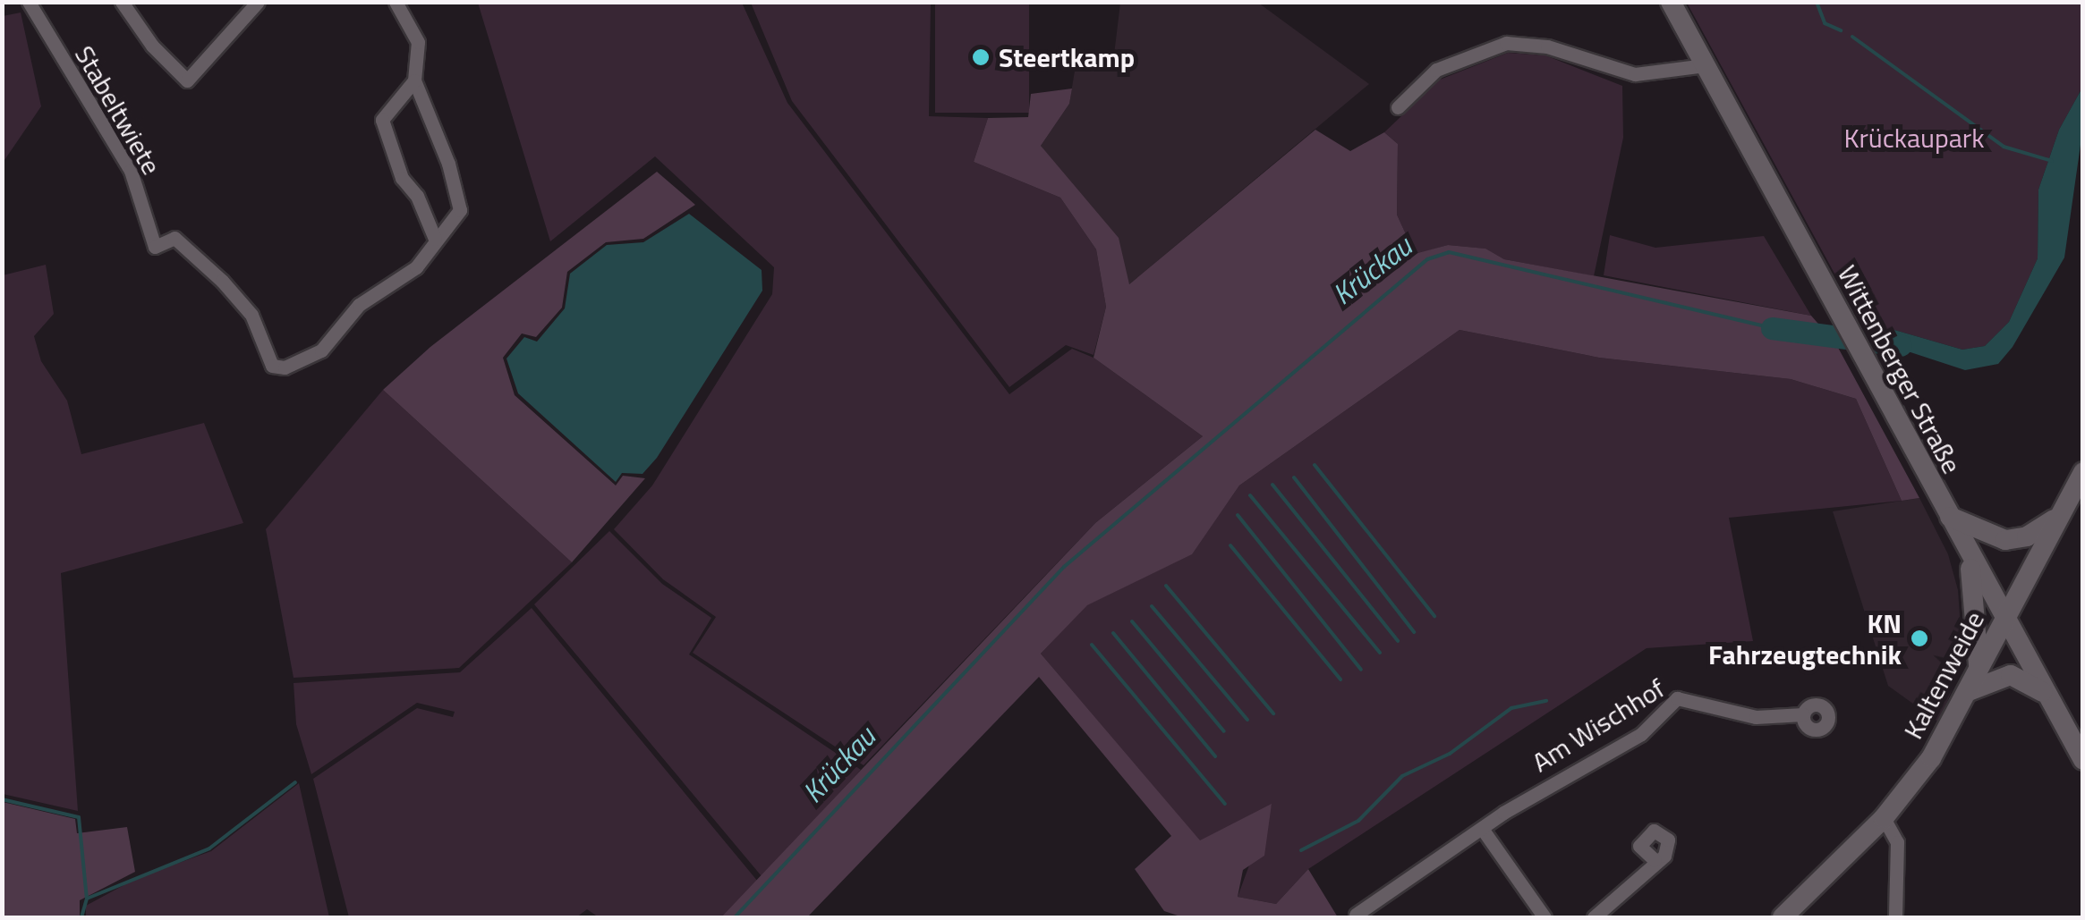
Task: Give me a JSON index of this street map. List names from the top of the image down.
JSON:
{
  "streets": {
    "main road": ["Wittenberger Straße", "Kaltenweide"],
    "street": ["Stabeltwiete", "Am Wischhof"]
  },
  "crossings": [
    ["Wittenberger Straße", "Kaltenweide"]
  ],
  "water": ["Krückau"],
  "parks": ["Krückaupark"],
  "places": ["Steertkamp", "KN Fahrzeugtechnik"]
}
